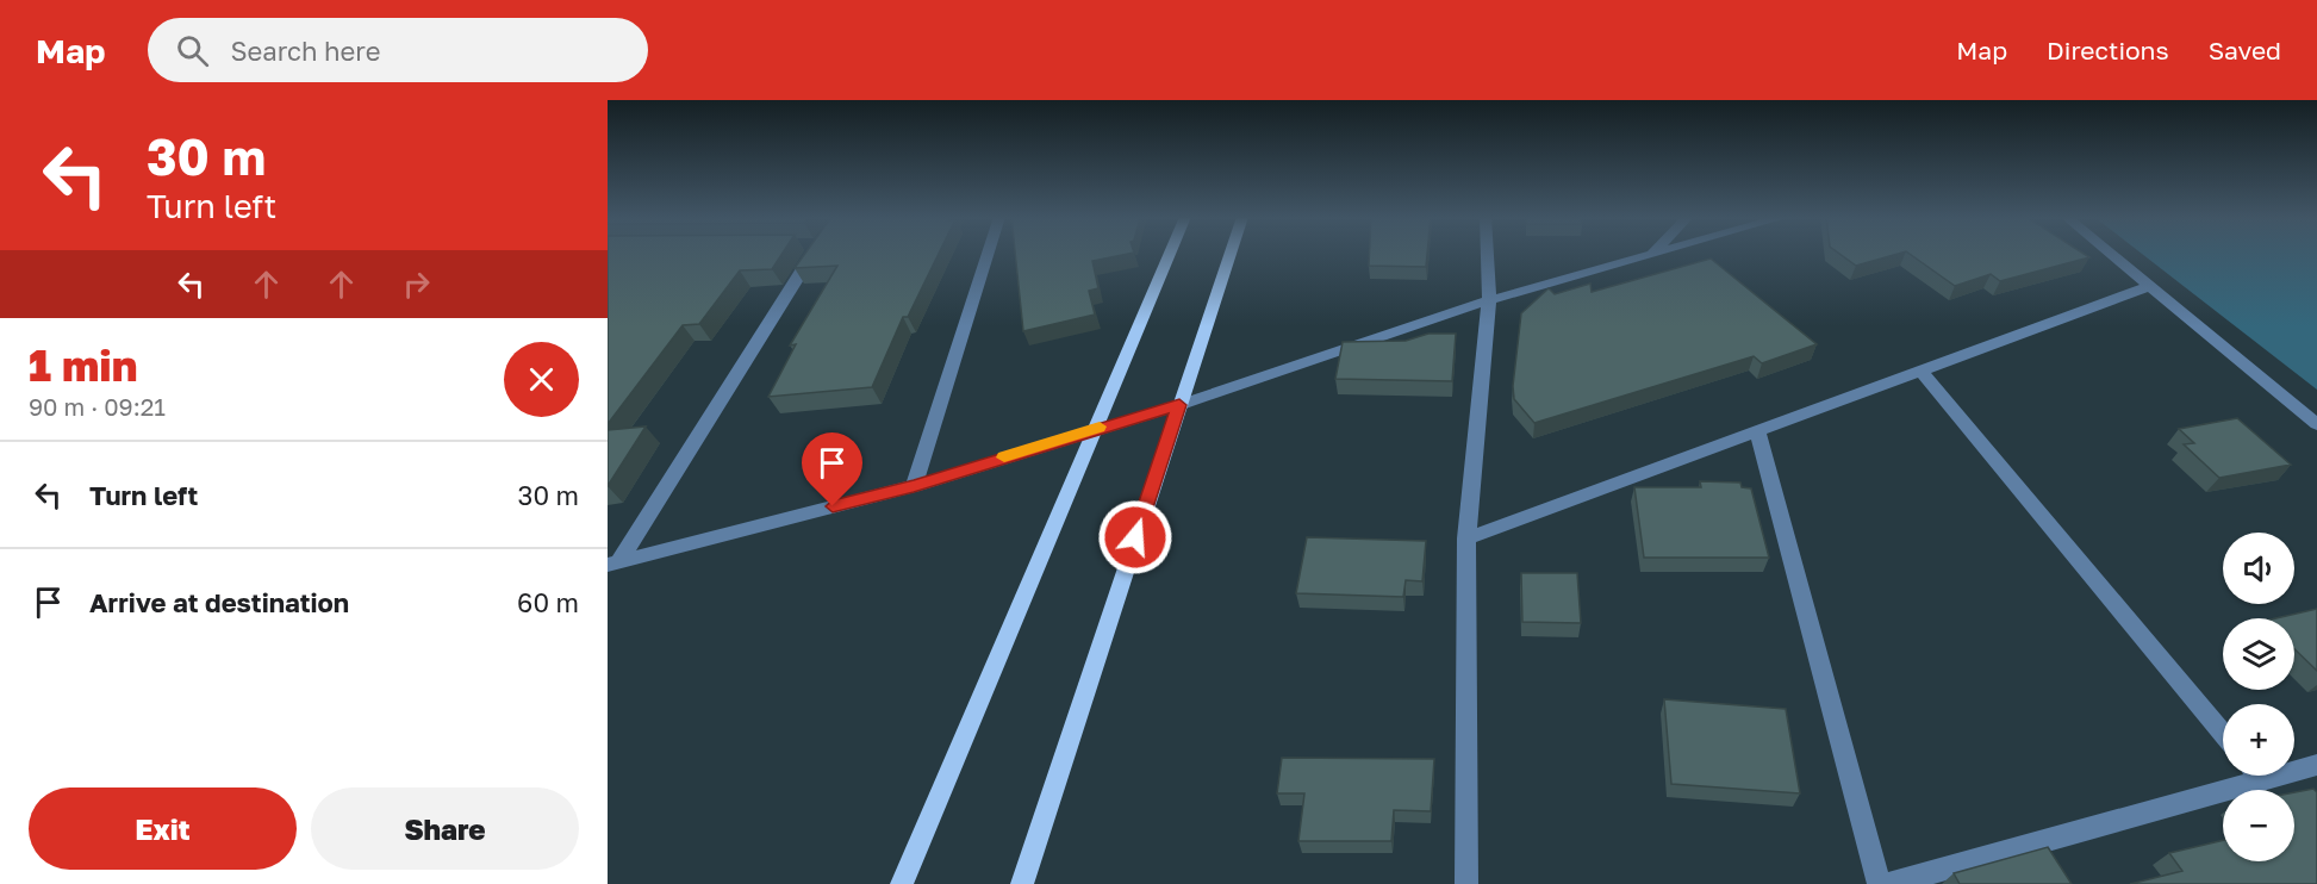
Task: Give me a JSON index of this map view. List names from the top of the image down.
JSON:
{
  "page": {
    "header": "Map",
    "search": "Search here",
    "nav": ["Map", "Directions", "Saved"],
    "turn": ["30 m", "Turn left"],
    "heading": ["1 min", "90 m · 09:21"],
    "list": [
      {
        "name": "Turn left",
        "value": "30 m"
      },
      {
        "name": "Arrive at destination",
        "value": "60 m"
      }
    ],
    "map_buttons": ["+", "−"],
    "buttons": ["Exit", "Share"]
  }
}
